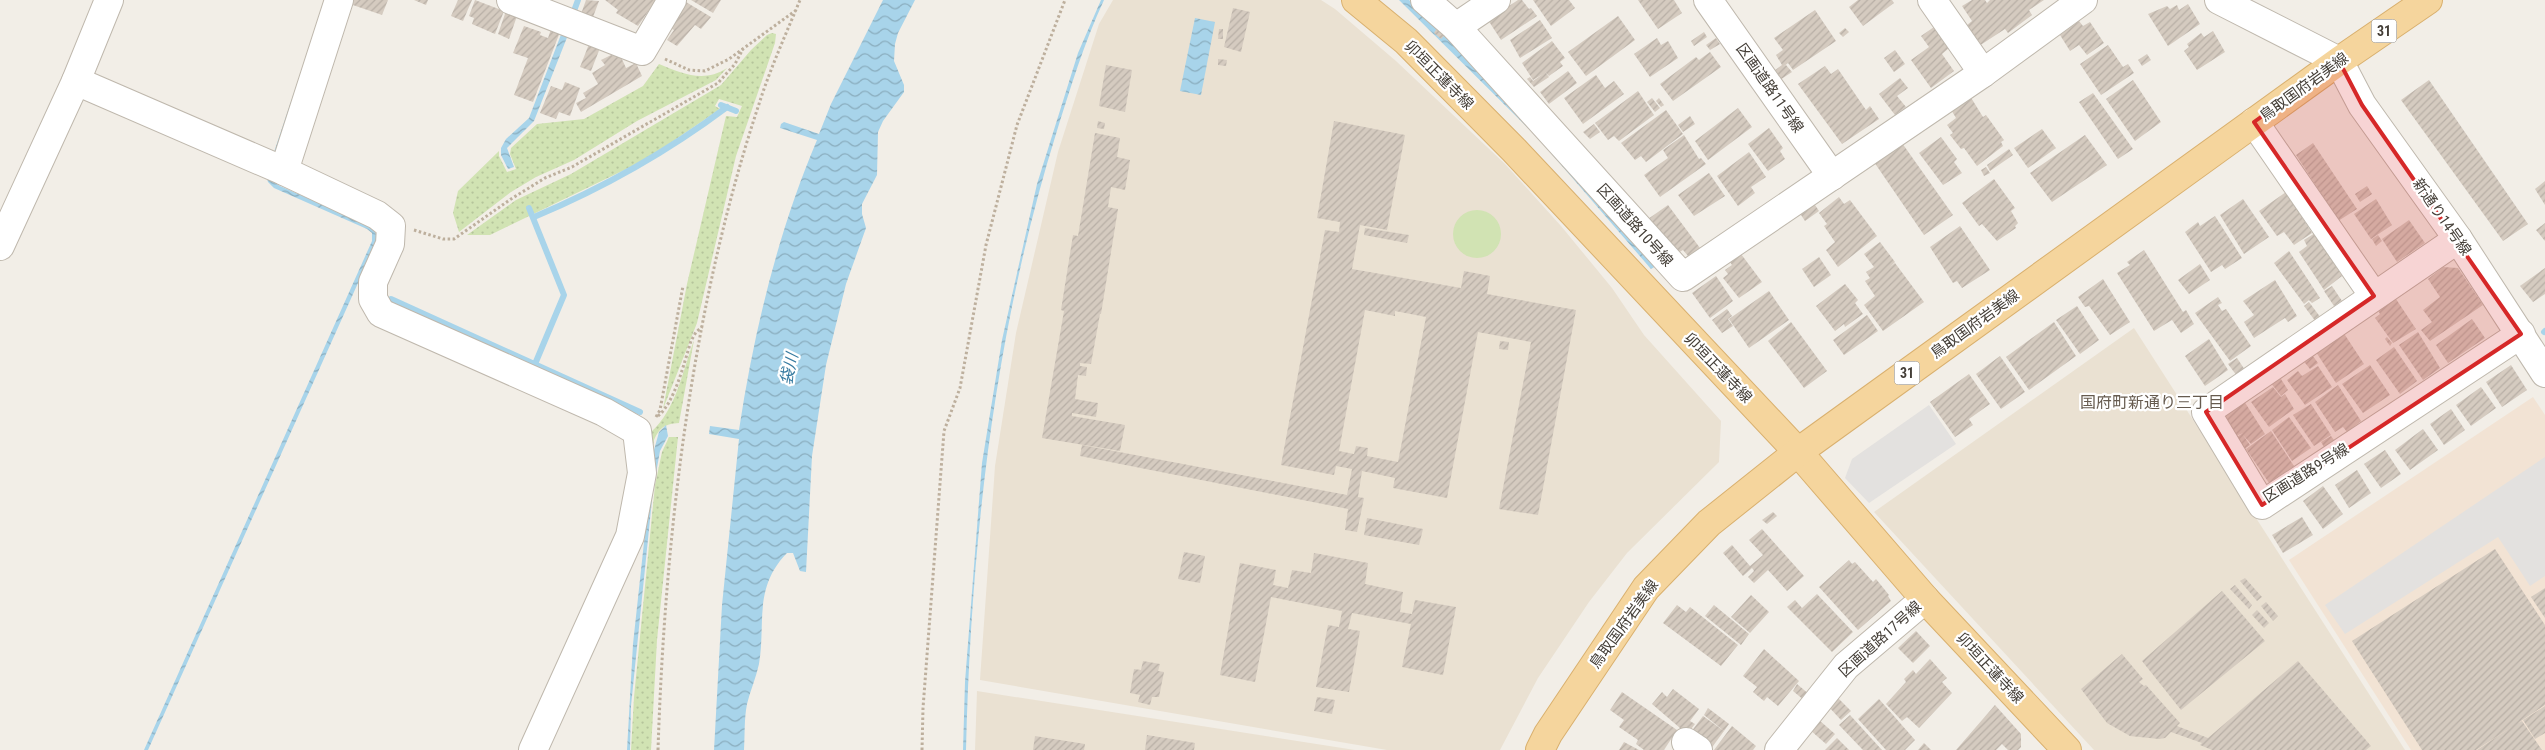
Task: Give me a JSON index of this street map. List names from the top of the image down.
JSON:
{
  "streets": {
    "main road": ["31", "卯垣正蓮寺線", "鳥取国府岩美線"],
    "street": [
      "区画道路11号線",
      "新通り14号線",
      "区画道路10号線",
      "区画道路9号線",
      "区画道路17号線"
    ]
  },
  "crossings": [
    ["卯垣正蓮寺線", "鳥取国府岩美線"],
    ["卯垣正蓮寺線", "区画道路17号線"],
    ["鳥取国府岩美線", "新通り14号線"],
    ["区画道路11号線", "区画道路10号線"],
    ["新通り14号線", "区画道路9号線"]
  ],
  "districts": ["国府町新通り三丁目"],
  "water": ["袋川"]
}
